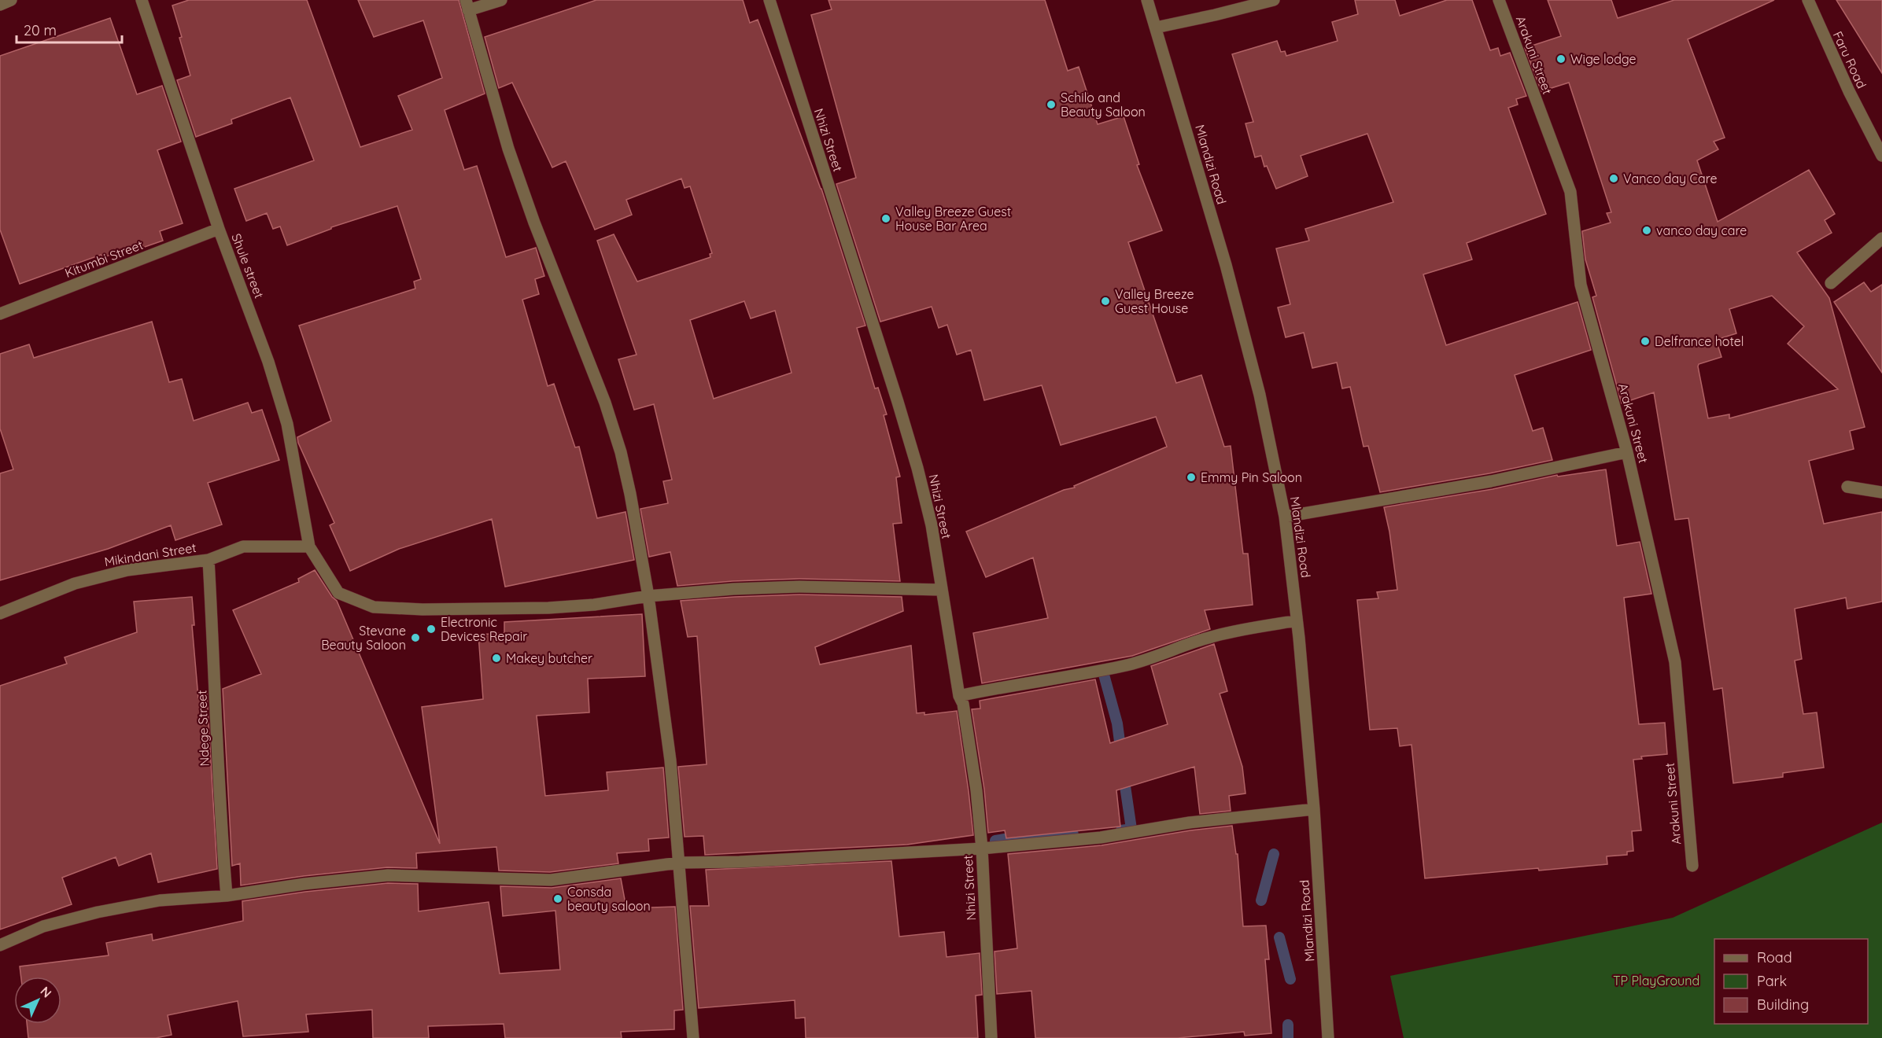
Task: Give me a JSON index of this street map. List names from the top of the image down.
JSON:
{
  "streets": {
    "street": [
      "Arakuni Street",
      "Faru Road",
      "Nhizi Street",
      "Mlandizi Road",
      "Kitumbi Street",
      "Shule street",
      "Mikindani Street",
      "Ndege Street"
    ]
  },
  "crossings": [
    ["Kitumbi Street", "Shule street"],
    ["Shule street", "Mikindani Street"],
    ["Mikindani Street", "Ndege Street"]
  ],
  "parks": ["TP PlayGround"],
  "places": [
    "Wige lodge",
    "Schilo and Beauty Saloon",
    "Vanco day Care",
    "Valley Breeze Guest House Bar Area",
    "vanco day care",
    "Valley Breeze Guest House",
    "Delfrance hotel",
    "Emmy Pin Saloon",
    "Electronic Devices Repair",
    "Stevane Beauty Saloon",
    "Makey butcher",
    "Consda beauty saloon"
  ],
  "legend": ["Road", "Park", "Building"],
  "scale_bar": "20 m",
  "north": "top right"
}
